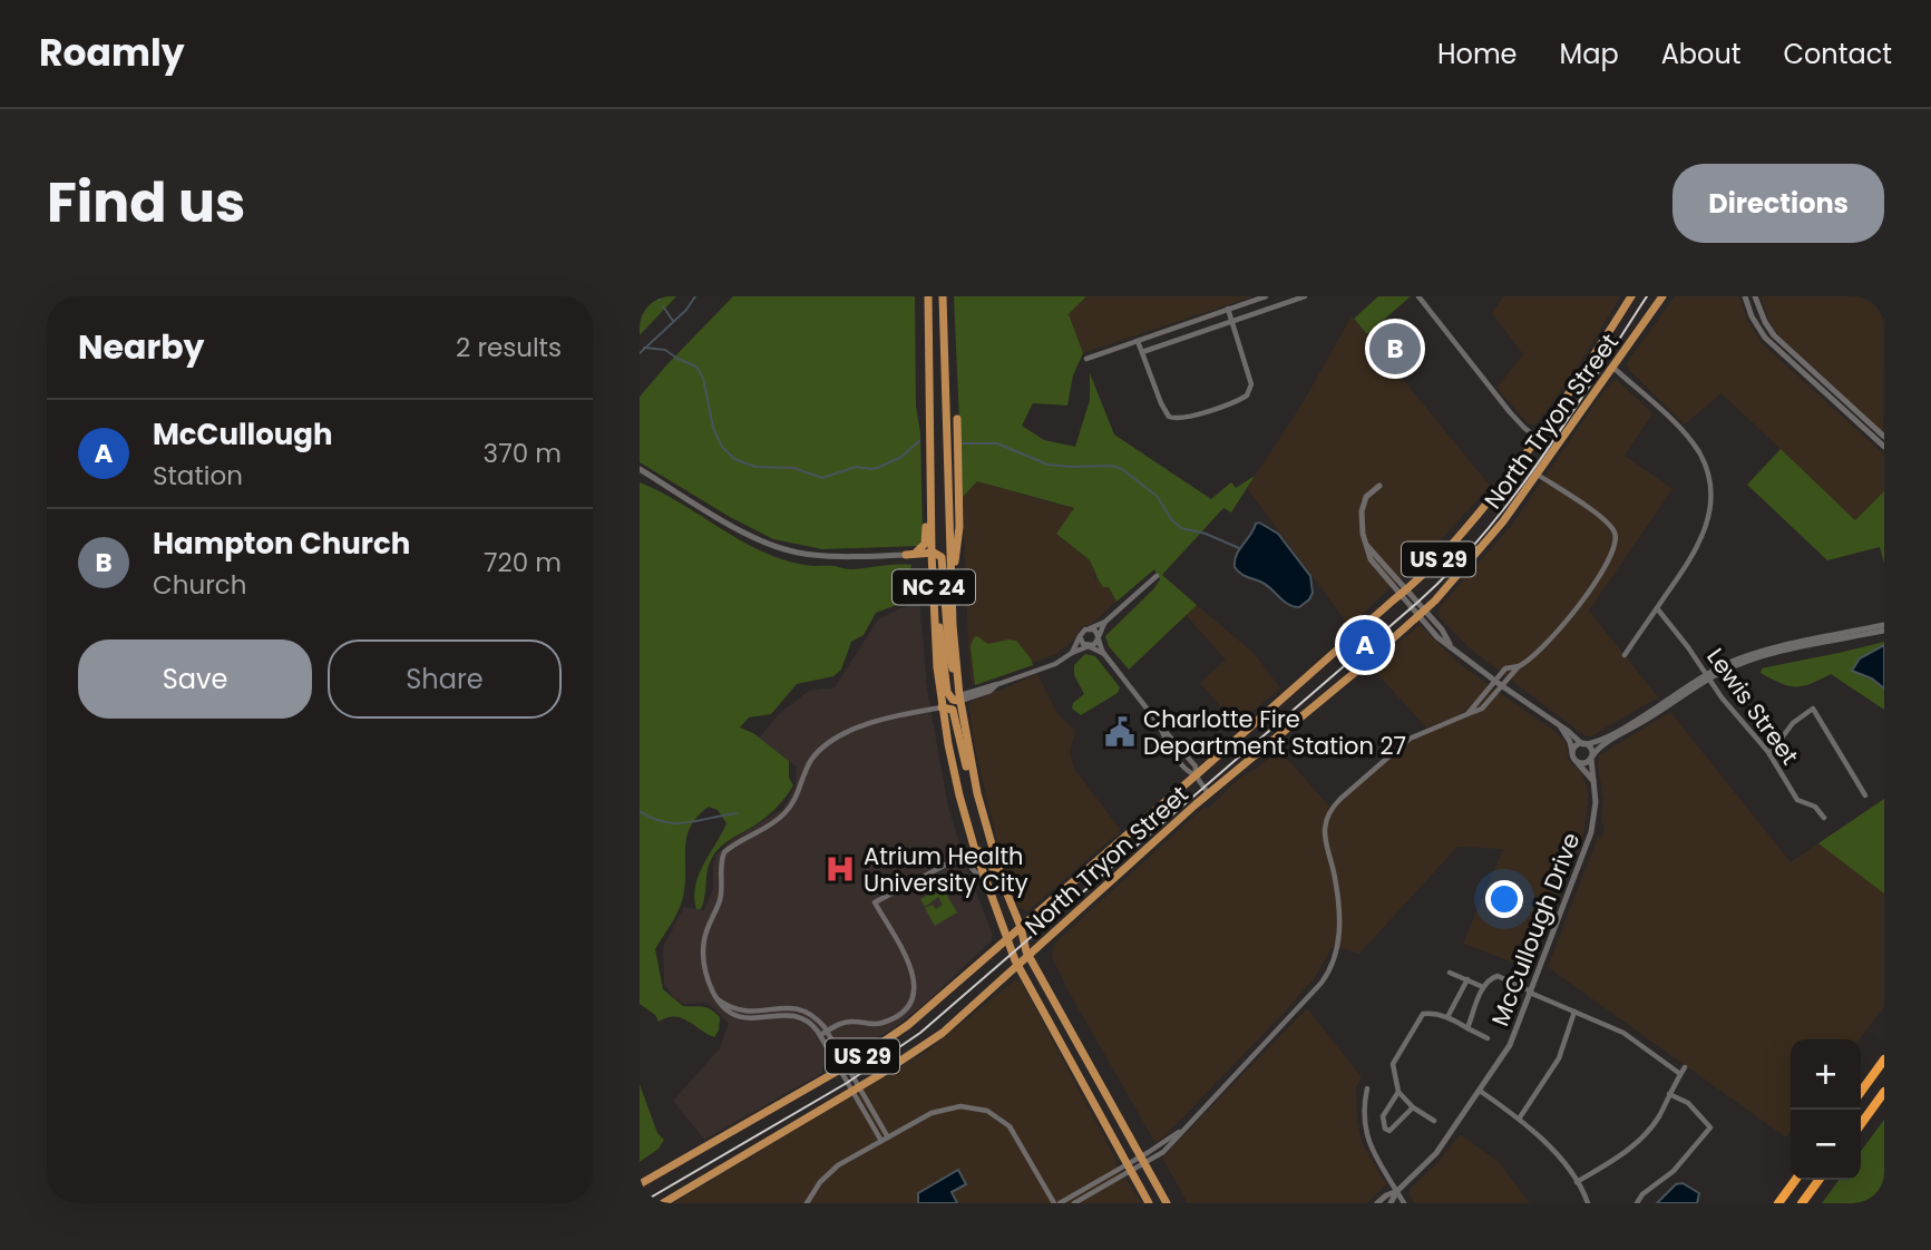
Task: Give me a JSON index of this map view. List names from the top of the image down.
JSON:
{
  "streets": {
    "main road": ["North Tryon Street", "US 29", "NC 24"],
    "street": ["Lewis Street", "McCullough Drive"]
  },
  "crossings": [
    ["North Tryon Street", "NC 24"]
  ],
  "places": {
    "public building": ["Charlotte Fire Department Station 27"],
    "hospital": ["Atrium Health University City"]
  },
  "page": {
    "header": "Roamly",
    "nav": [
      "Home",
      "Map",
      "About",
      "Contact"
    ],
    "title": "Find us",
    "buttons": [
      "Directions",
      ["Save", "Share"]
    ],
    "heading": ["Nearby", "2 results"],
    "pins": ["B", "A"],
    "list": [
      {
        "mark": "A",
        "name": "McCullough",
        "note": "Station",
        "value": "370 m"
      },
      {
        "mark": "B",
        "name": "Hampton Church",
        "note": "Church",
        "value": "720 m"
      }
    ],
    "map_buttons": ["+", "−"]
  }
}
